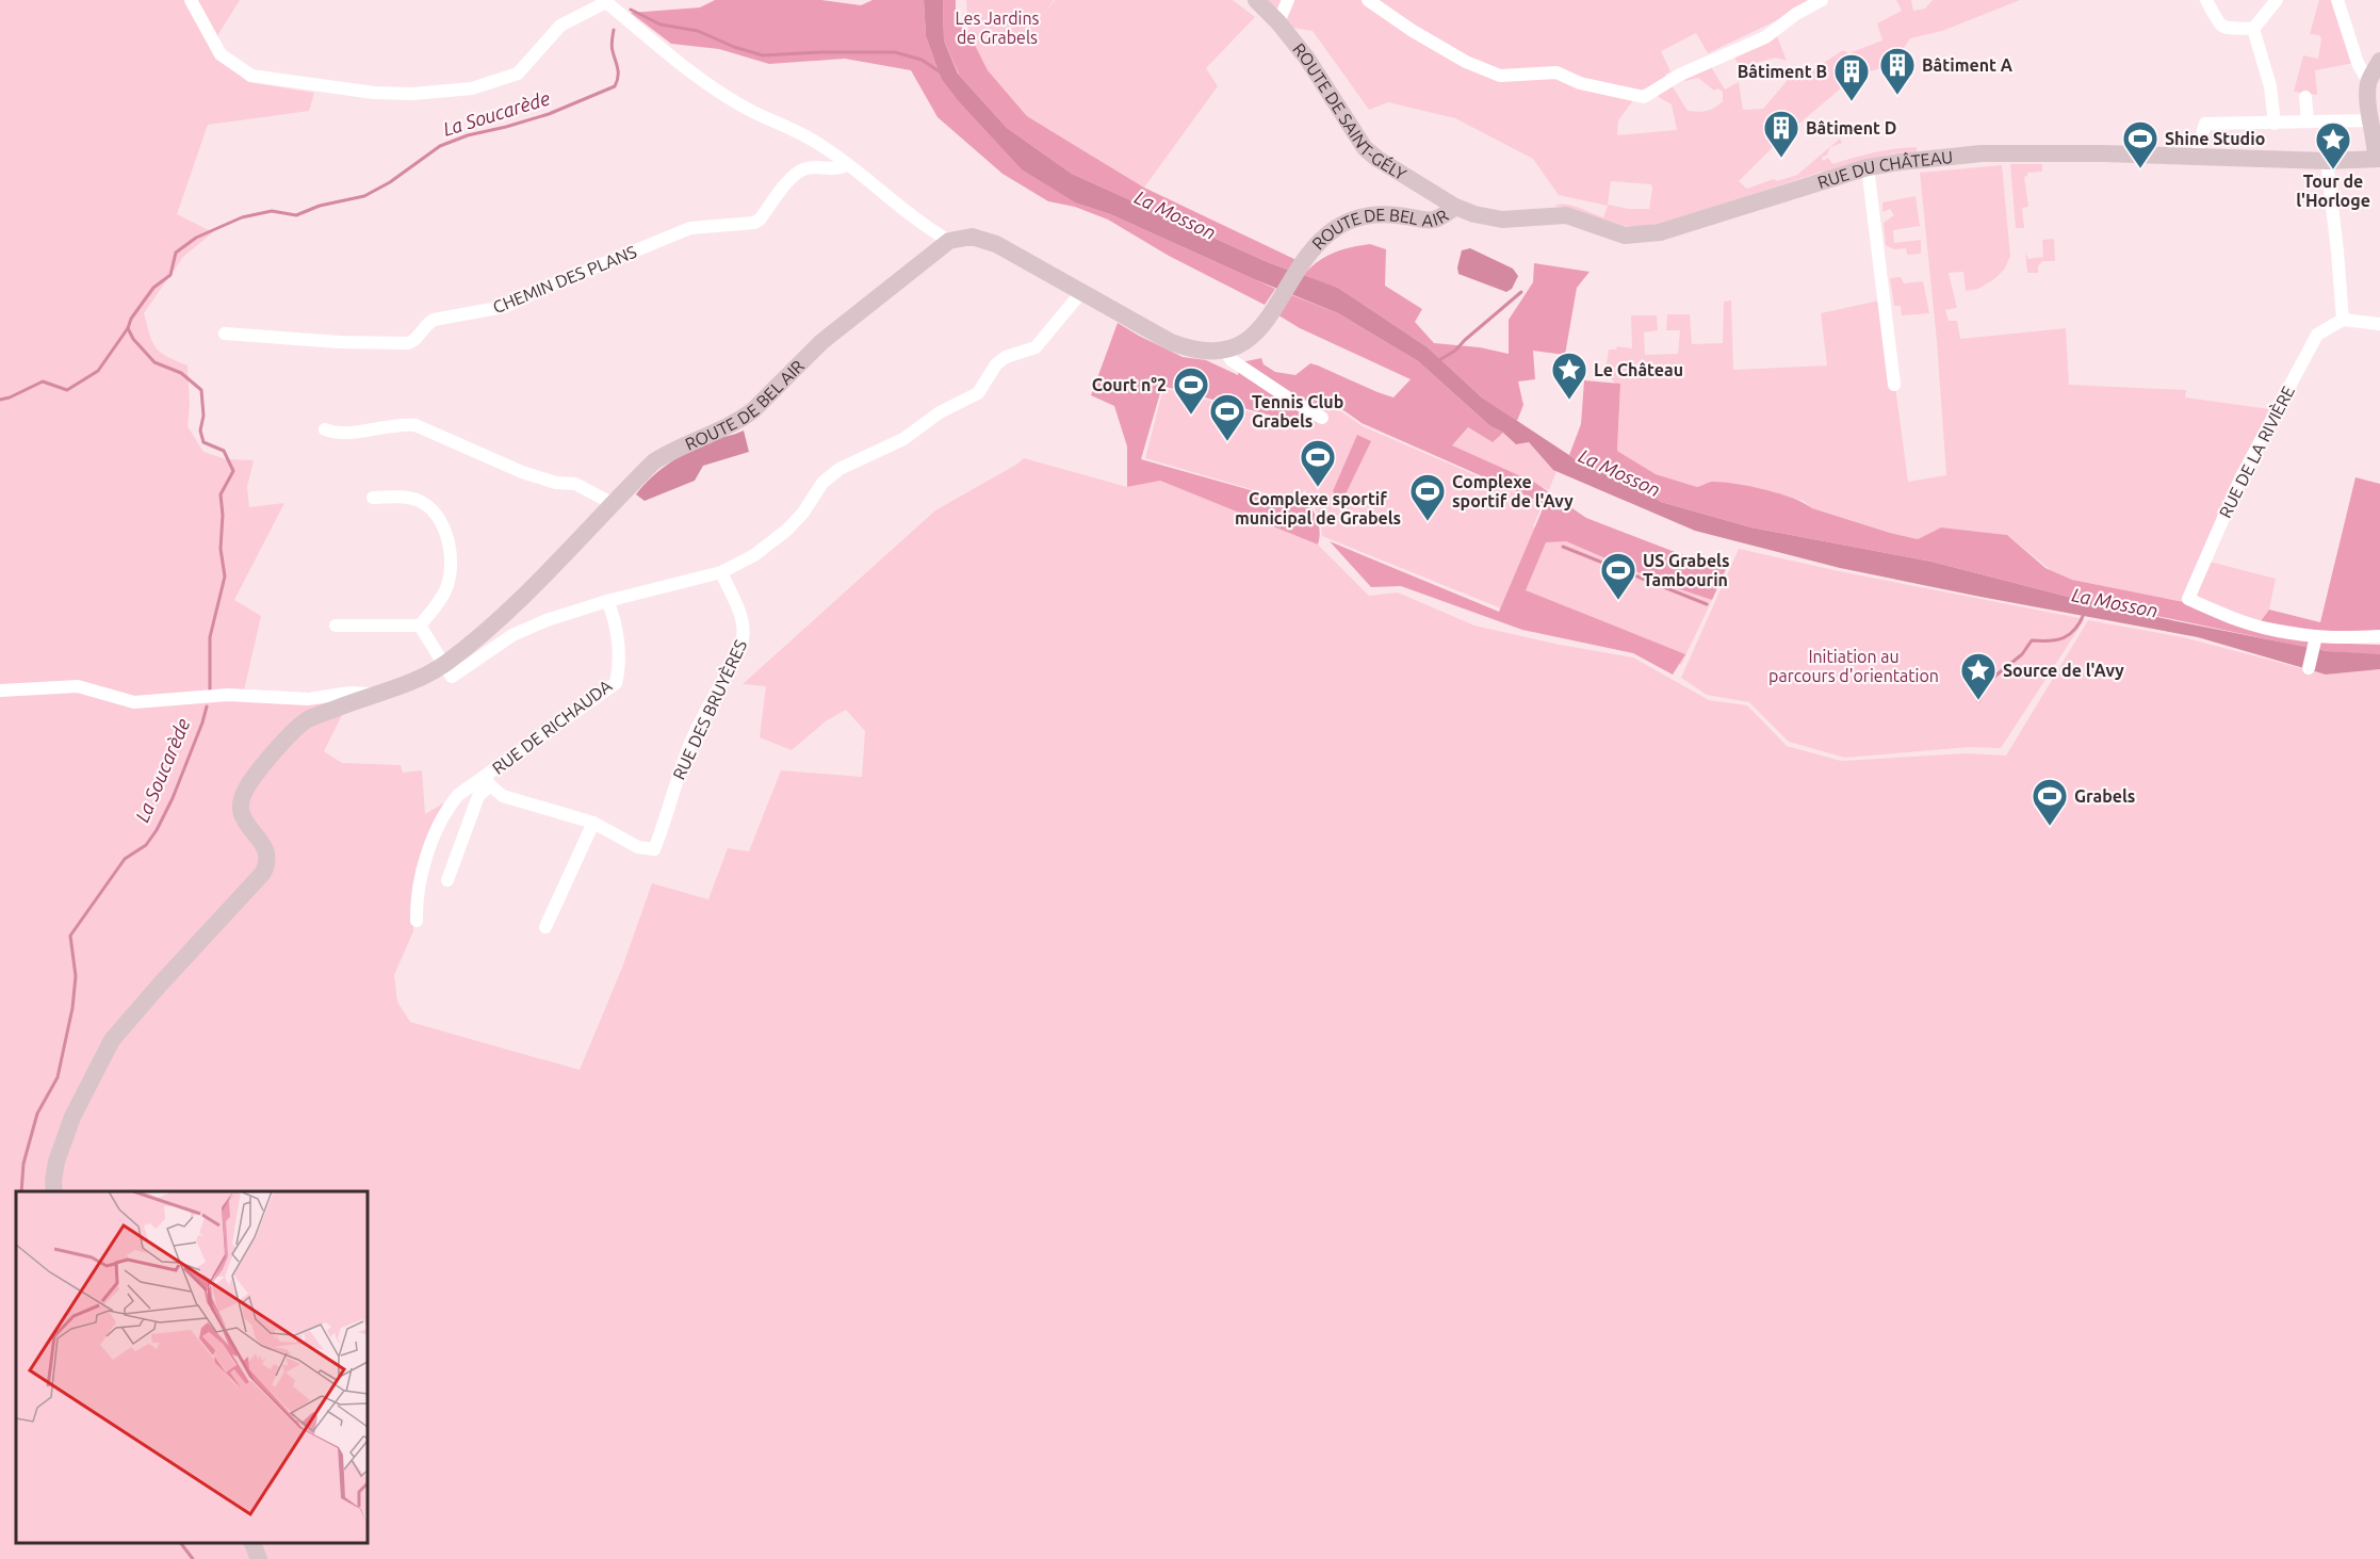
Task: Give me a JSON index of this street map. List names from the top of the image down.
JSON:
{
  "streets": {
    "street": [
      "ROUTE DE SAINT-GÉLY",
      "RUE DU CHÂTEAU",
      "ROUTE DE BEL AIR",
      "CHEMIN DES PLANS",
      "RUE DE LA RIVIÈRE",
      "RUE DES BRUYÈRES",
      "RUE DE RICHAUDA"
    ]
  },
  "crossings": [
    ["ROUTE DE SAINT-GÉLY", "RUE DU CHÂTEAU"],
    ["ROUTE DE SAINT-GÉLY", "ROUTE DE BEL AIR"],
    ["RUE DU CHÂTEAU", "ROUTE DE BEL AIR"],
    ["RUE DES BRUYÈRES", "RUE DE RICHAUDA"]
  ],
  "water": ["La Soucarède", "La Mosson"],
  "parks": ["Les Jardins de Grabels", "Initiation au parcours d'orientation"],
  "places": {
    "building": ["Bâtiment A", "Bâtiment B", "Bâtiment D"],
    "sports": [
      "Shine Studio",
      "Court n°2",
      "Tennis Club Grabels",
      "Complexe sportif municipal de Grabels",
      "Complexe sportif de l'Avy",
      "US Grabels Tambourin",
      "Grabels"
    ],
    "place": ["Tour de l'Horloge", "Le Château", "Source de l'Avy"]
  }
}
